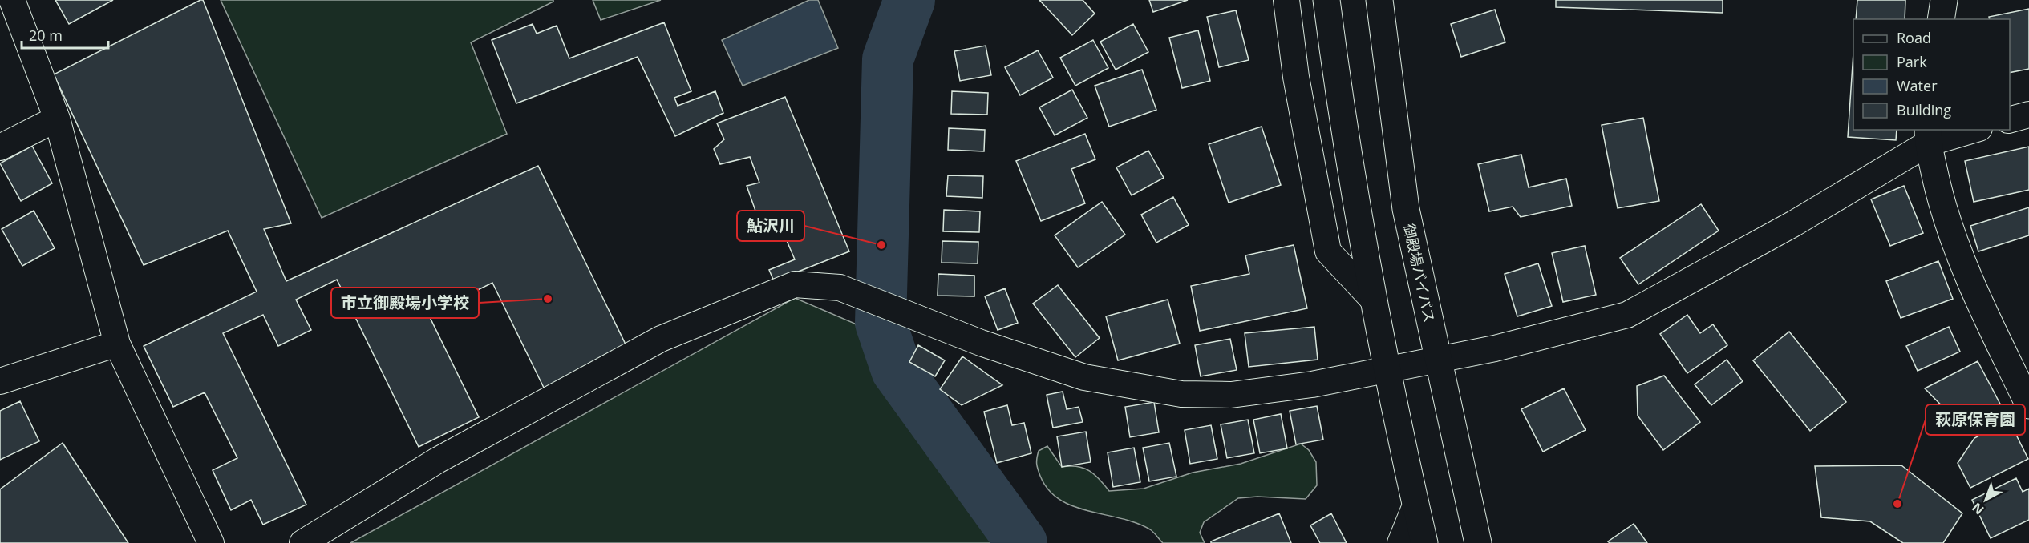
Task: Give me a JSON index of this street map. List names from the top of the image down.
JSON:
{
  "streets": {
    "main road": ["御殿場バイパス"]
  },
  "places": ["鮎沢川", "市立御殿場小学校", "萩原保育園"],
  "legend": [
    "Road",
    "Park",
    "Water",
    "Building"
  ],
  "scale_bar": "20 m",
  "north": "bottom left"
}
